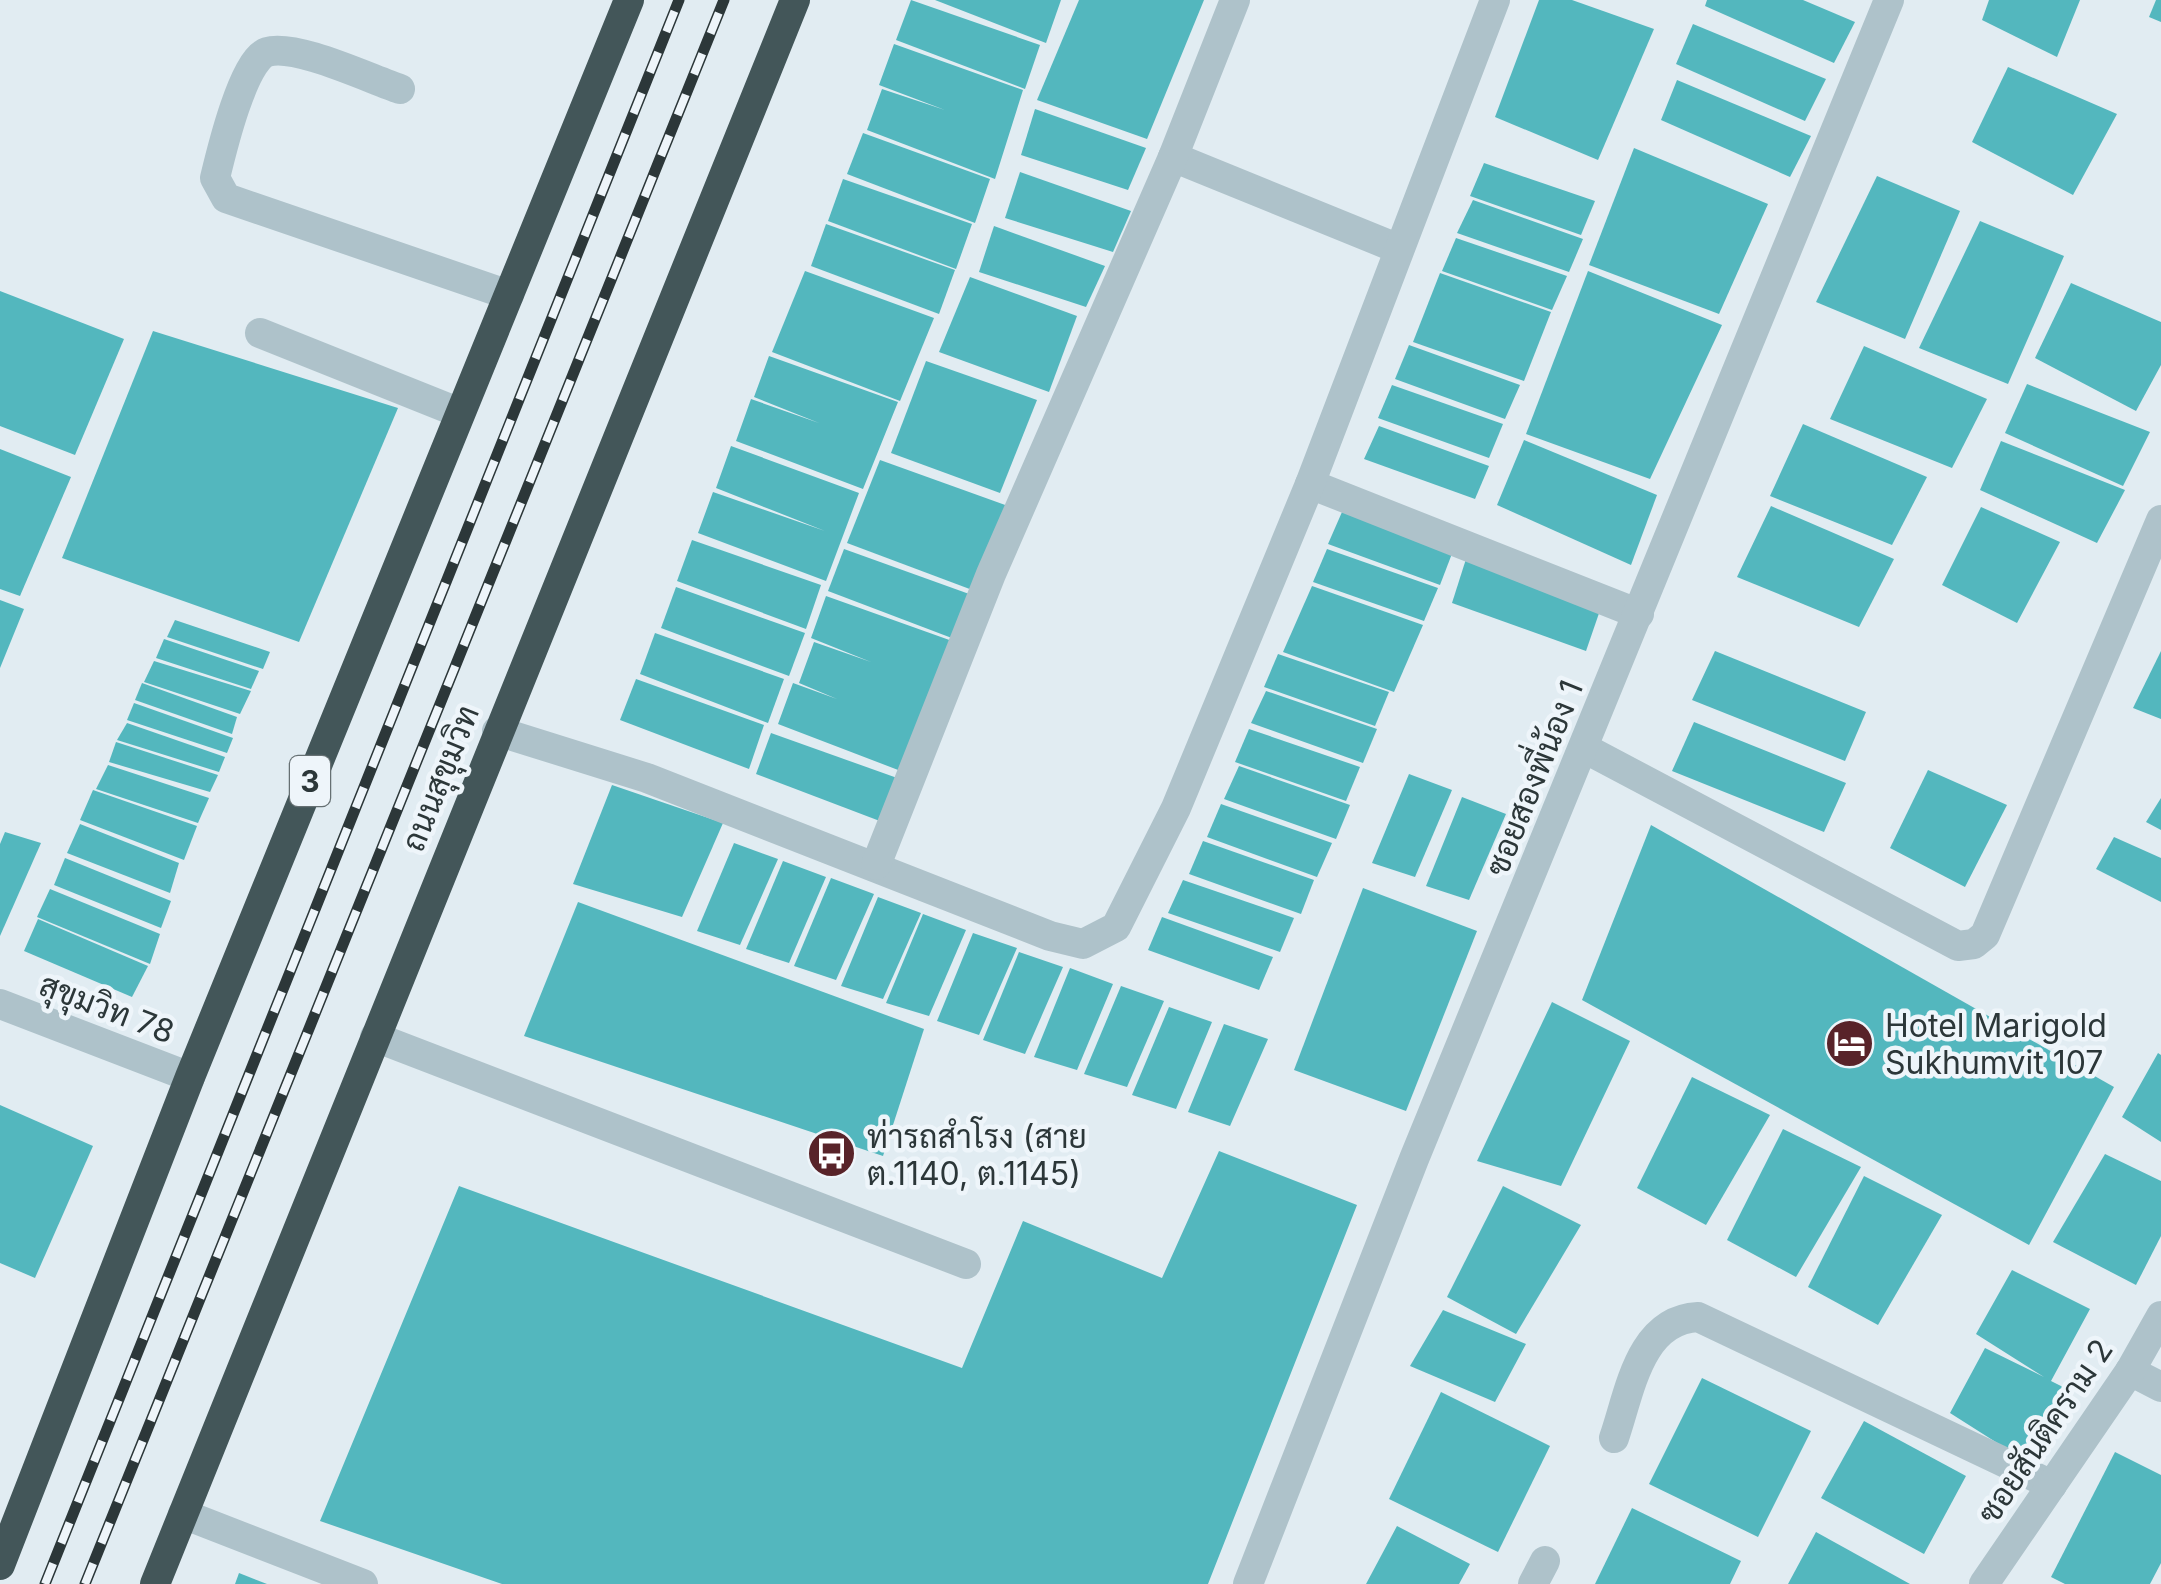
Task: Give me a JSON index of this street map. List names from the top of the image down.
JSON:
{
  "streets": {
    "highway": ["ถนนสุขุมวิท", "3"],
    "street": ["ซอยสองพี่น้อง 1", "สุขุมวิท 78", "ซอยสันติคราม 2"]
  },
  "crossings": [
    ["3", "สุขุมวิท 78"]
  ],
  "places": {
    "hotel": ["Hotel Marigold Sukhumvit 107"],
    "bus stop": ["ท่ารถสำโรง (สาย ต.1140, ต.1145)"]
  }
}
